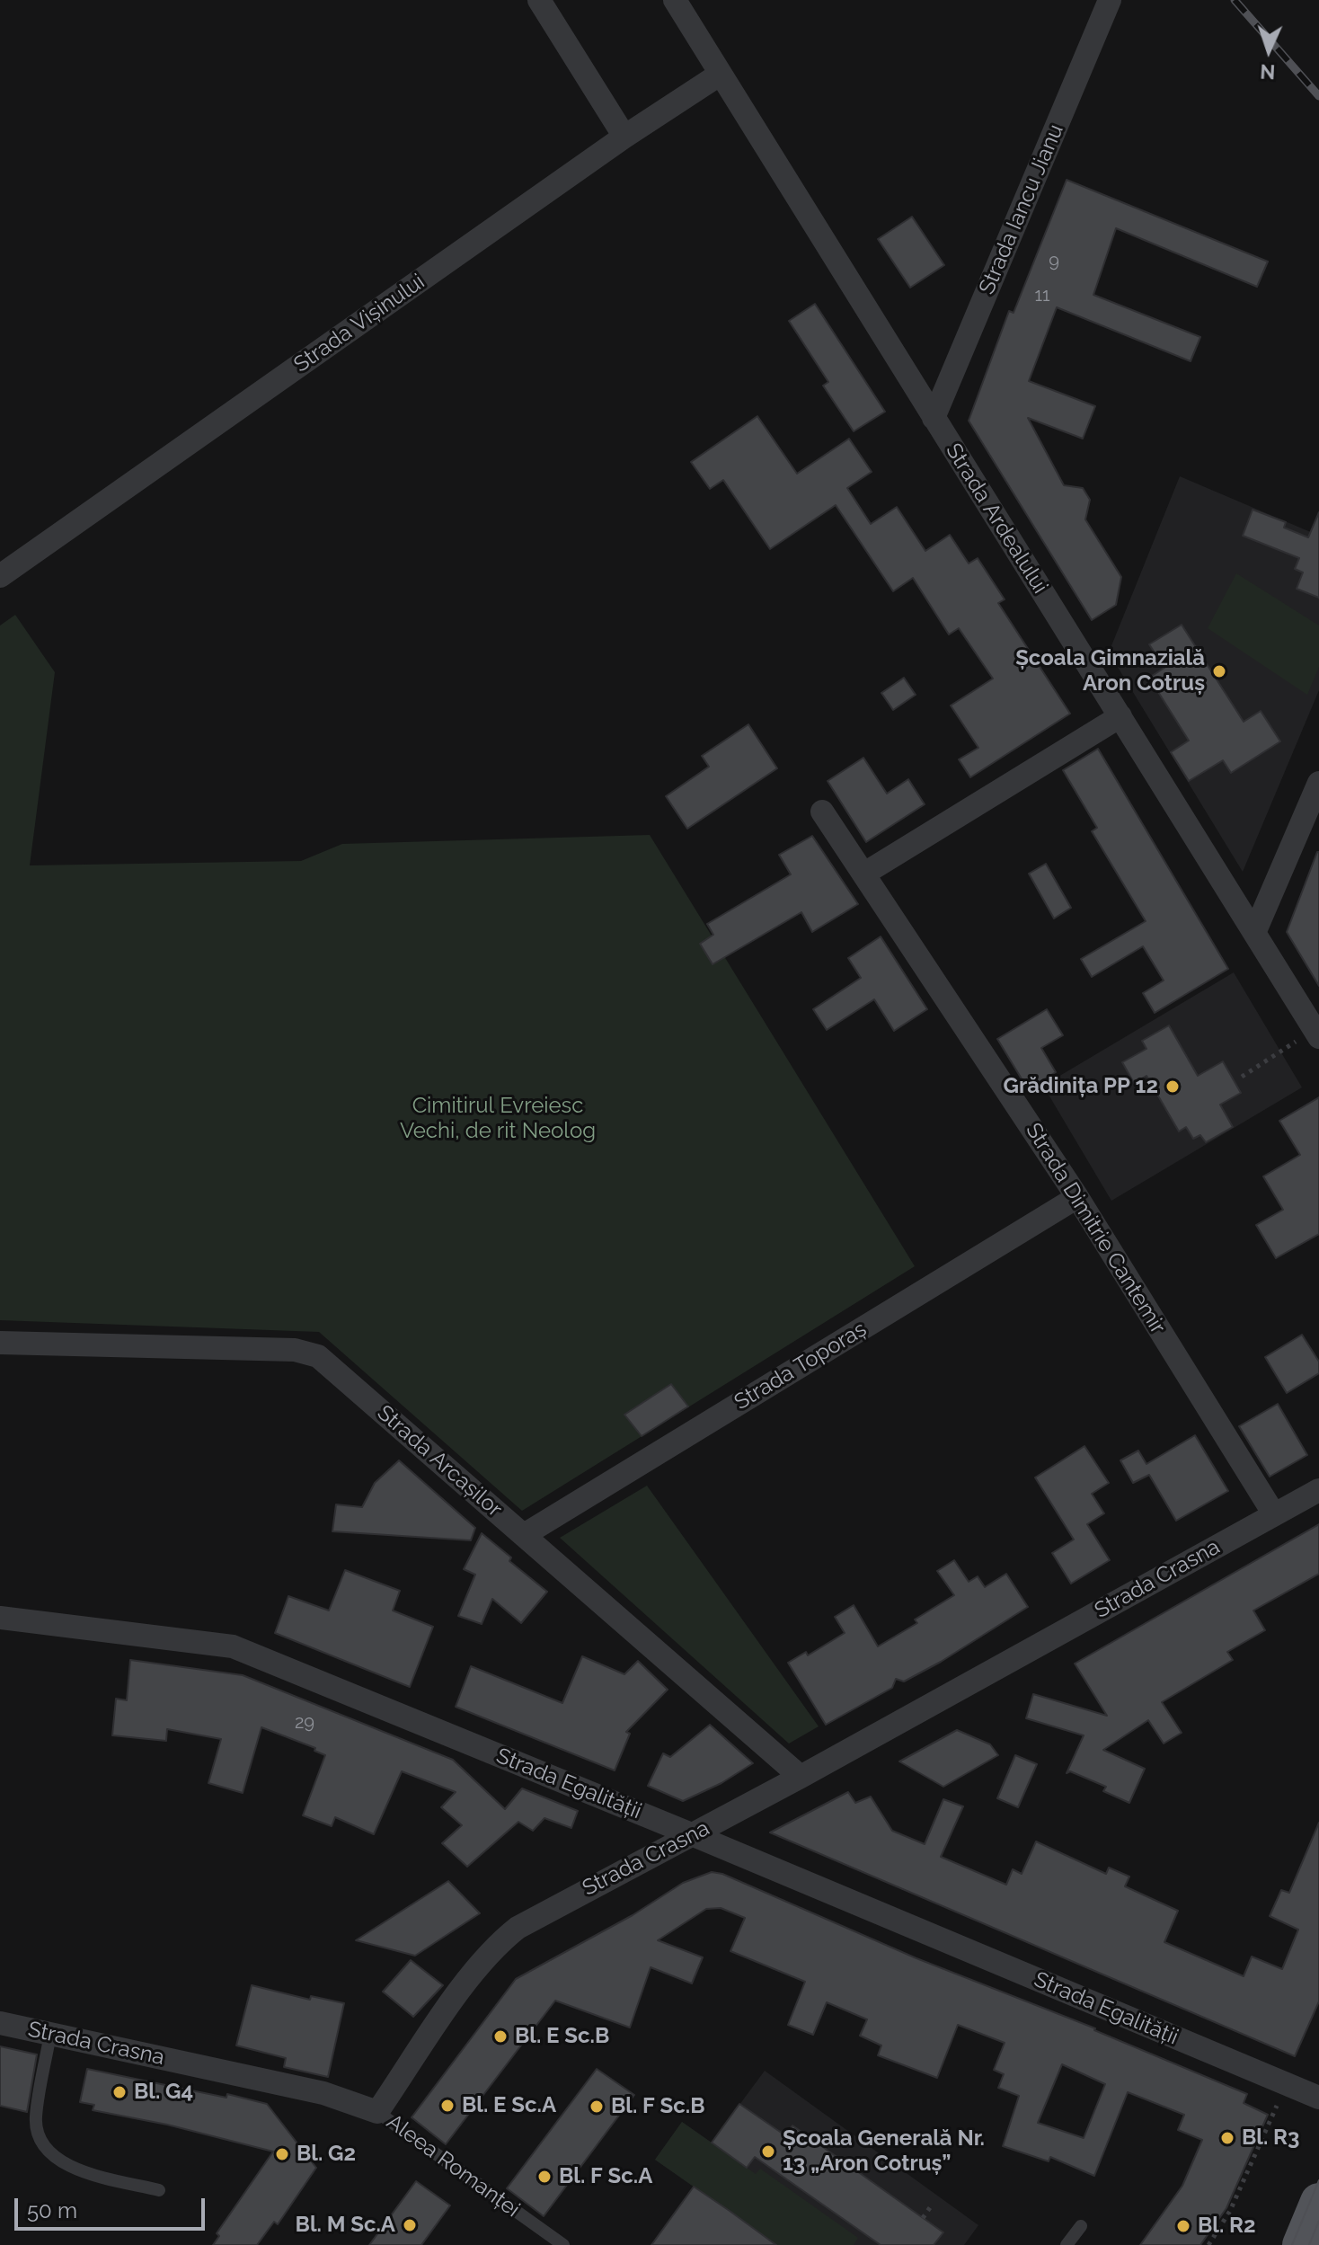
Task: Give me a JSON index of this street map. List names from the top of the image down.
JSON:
{
  "streets": {
    "street": [
      "Strada Iancu Jianu",
      "Strada Vișinului",
      "Strada Ardealului",
      "Strada Dimitrie Cantemir",
      "Strada Toporaș",
      "Strada Arcașilor",
      "Strada Crasna",
      "Strada Egalității"
    ],
    "lane": ["Aleea Romanței"]
  },
  "crossings": [
    ["Strada Iancu Jianu", "Strada Ardealului"],
    ["Strada Vișinului", "Strada Ardealului"],
    ["Strada Dimitrie Cantemir", "Strada Toporaș"],
    ["Strada Dimitrie Cantemir", "Strada Crasna"],
    ["Strada Toporaș", "Strada Arcașilor"],
    ["Strada Arcașilor", "Strada Crasna"],
    ["Strada Crasna", "Strada Egalității"],
    ["Strada Crasna", "Aleea Romanței"]
  ],
  "parks": ["Cimitirul Evreiesc Vechi, de rit Neolog"],
  "places": [
    "Școala Gimnazială Aron Cotruș",
    "Grădinița PP 12",
    "Bl. E Sc.B",
    "Bl. G4",
    "Bl. E Sc.A",
    "Bl. F Sc.B",
    "Bl. R3",
    "Școala Generală Nr. 13 „Aron Cotruș”",
    "Bl. G2",
    "Bl. F Sc.A",
    "Bl. M Sc.A",
    "Bl. R2"
  ],
  "house_numbers": ["9", "11", "29"],
  "scale_bar": "50 m",
  "north": "bottom"
}
